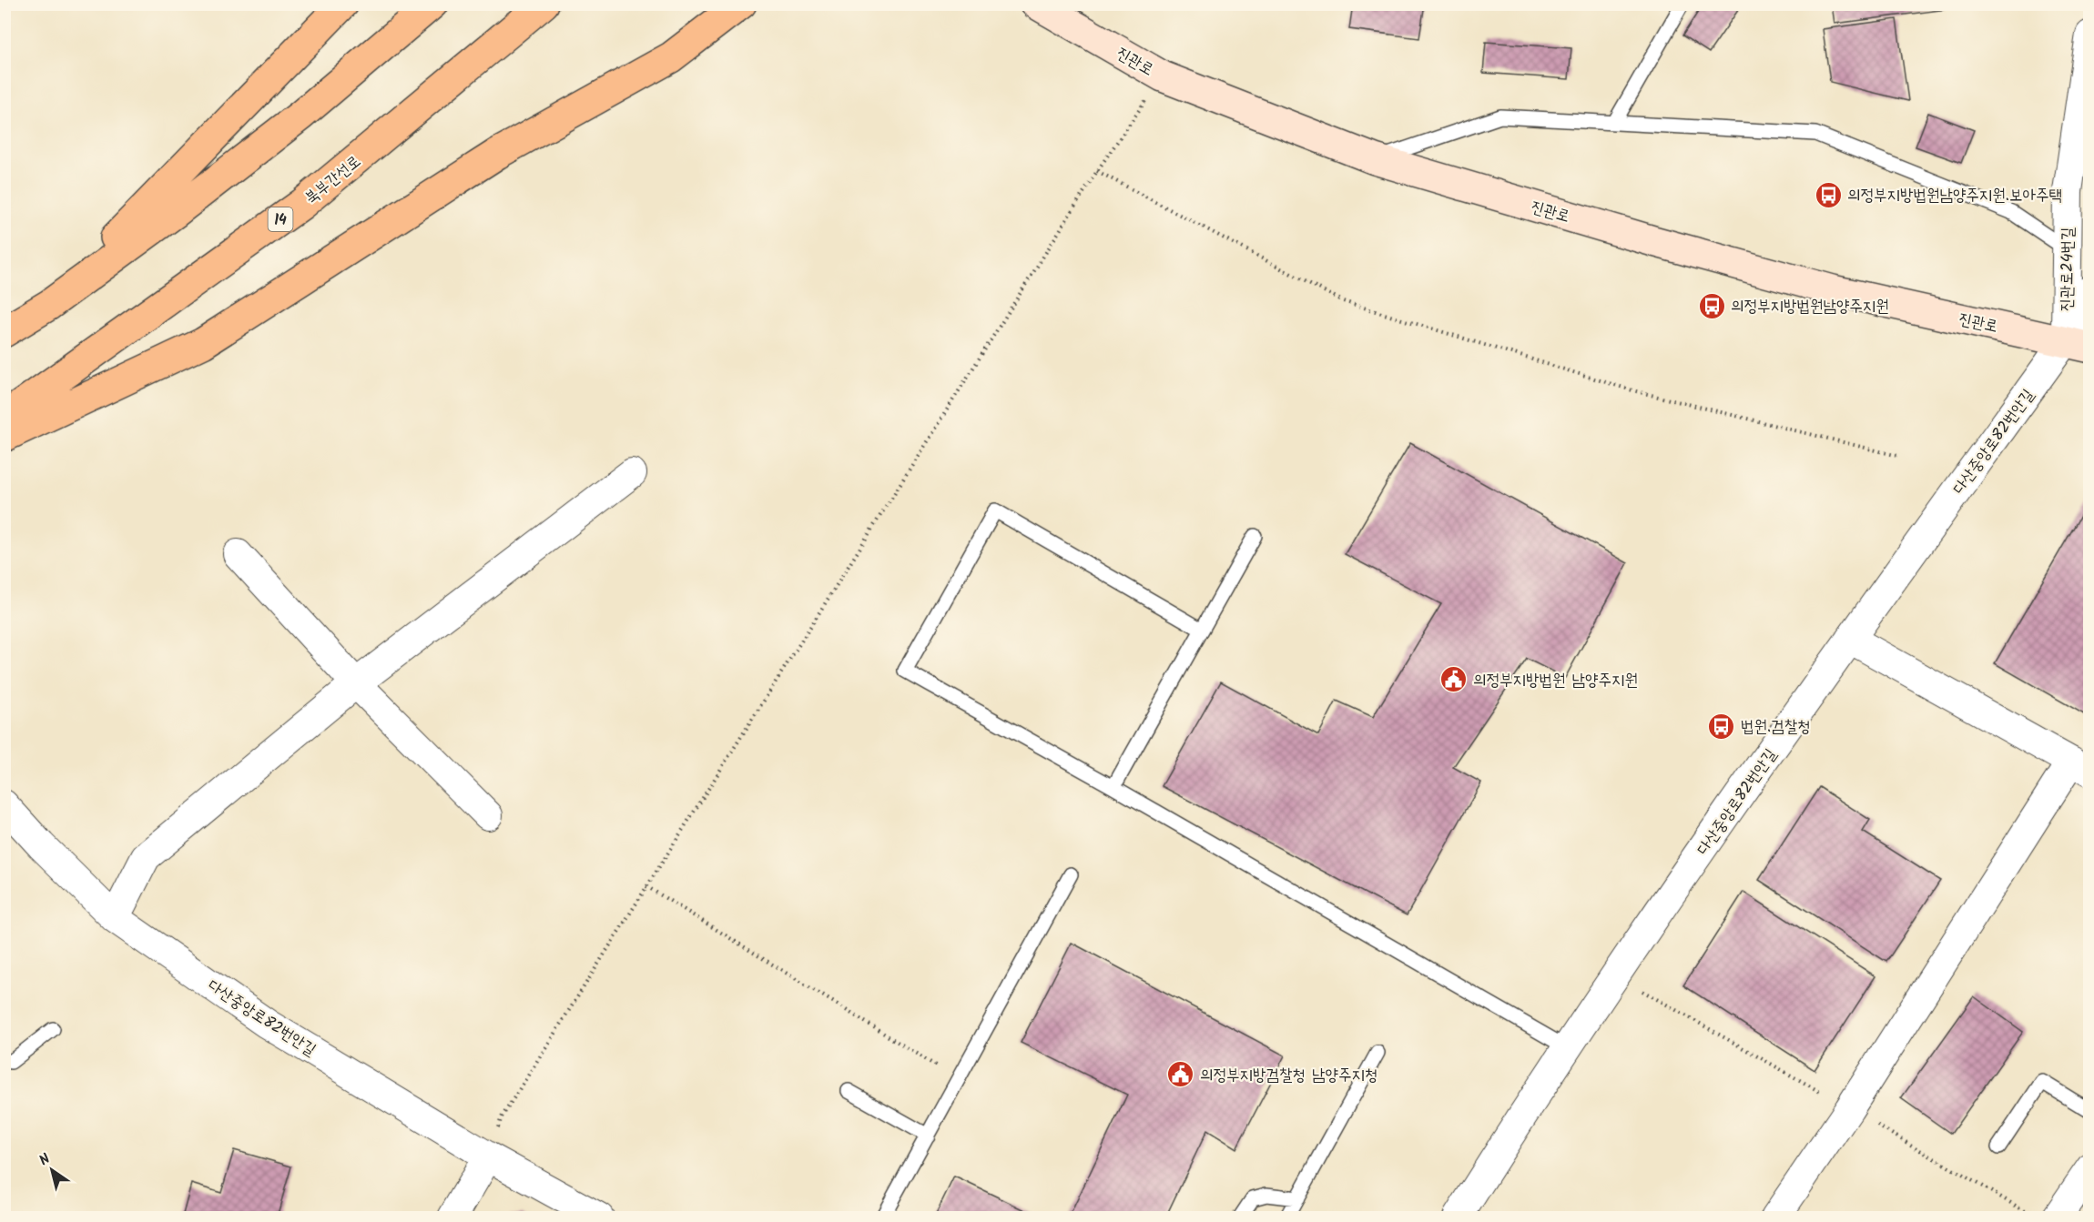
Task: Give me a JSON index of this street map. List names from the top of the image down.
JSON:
{
  "streets": {
    "highway": ["북부간선로", "14"],
    "main road": ["진관로"],
    "street": ["진관로24번길", "다산중앙로82번안길"]
  },
  "crossings": [
    ["진관로", "진관로24번길"],
    ["진관로", "다산중앙로82번안길"],
    ["진관로24번길", "다산중앙로82번안길"]
  ],
  "places": {
    "bus stop": ["의정부지방법원남양주지원.보아주택", "의정부지방법원남양주지원", "법원.검찰청"],
    "public building": ["의정부지방법원 남양주지원", "의정부지방검찰청 남양주지청"]
  },
  "north": "top left"
}
